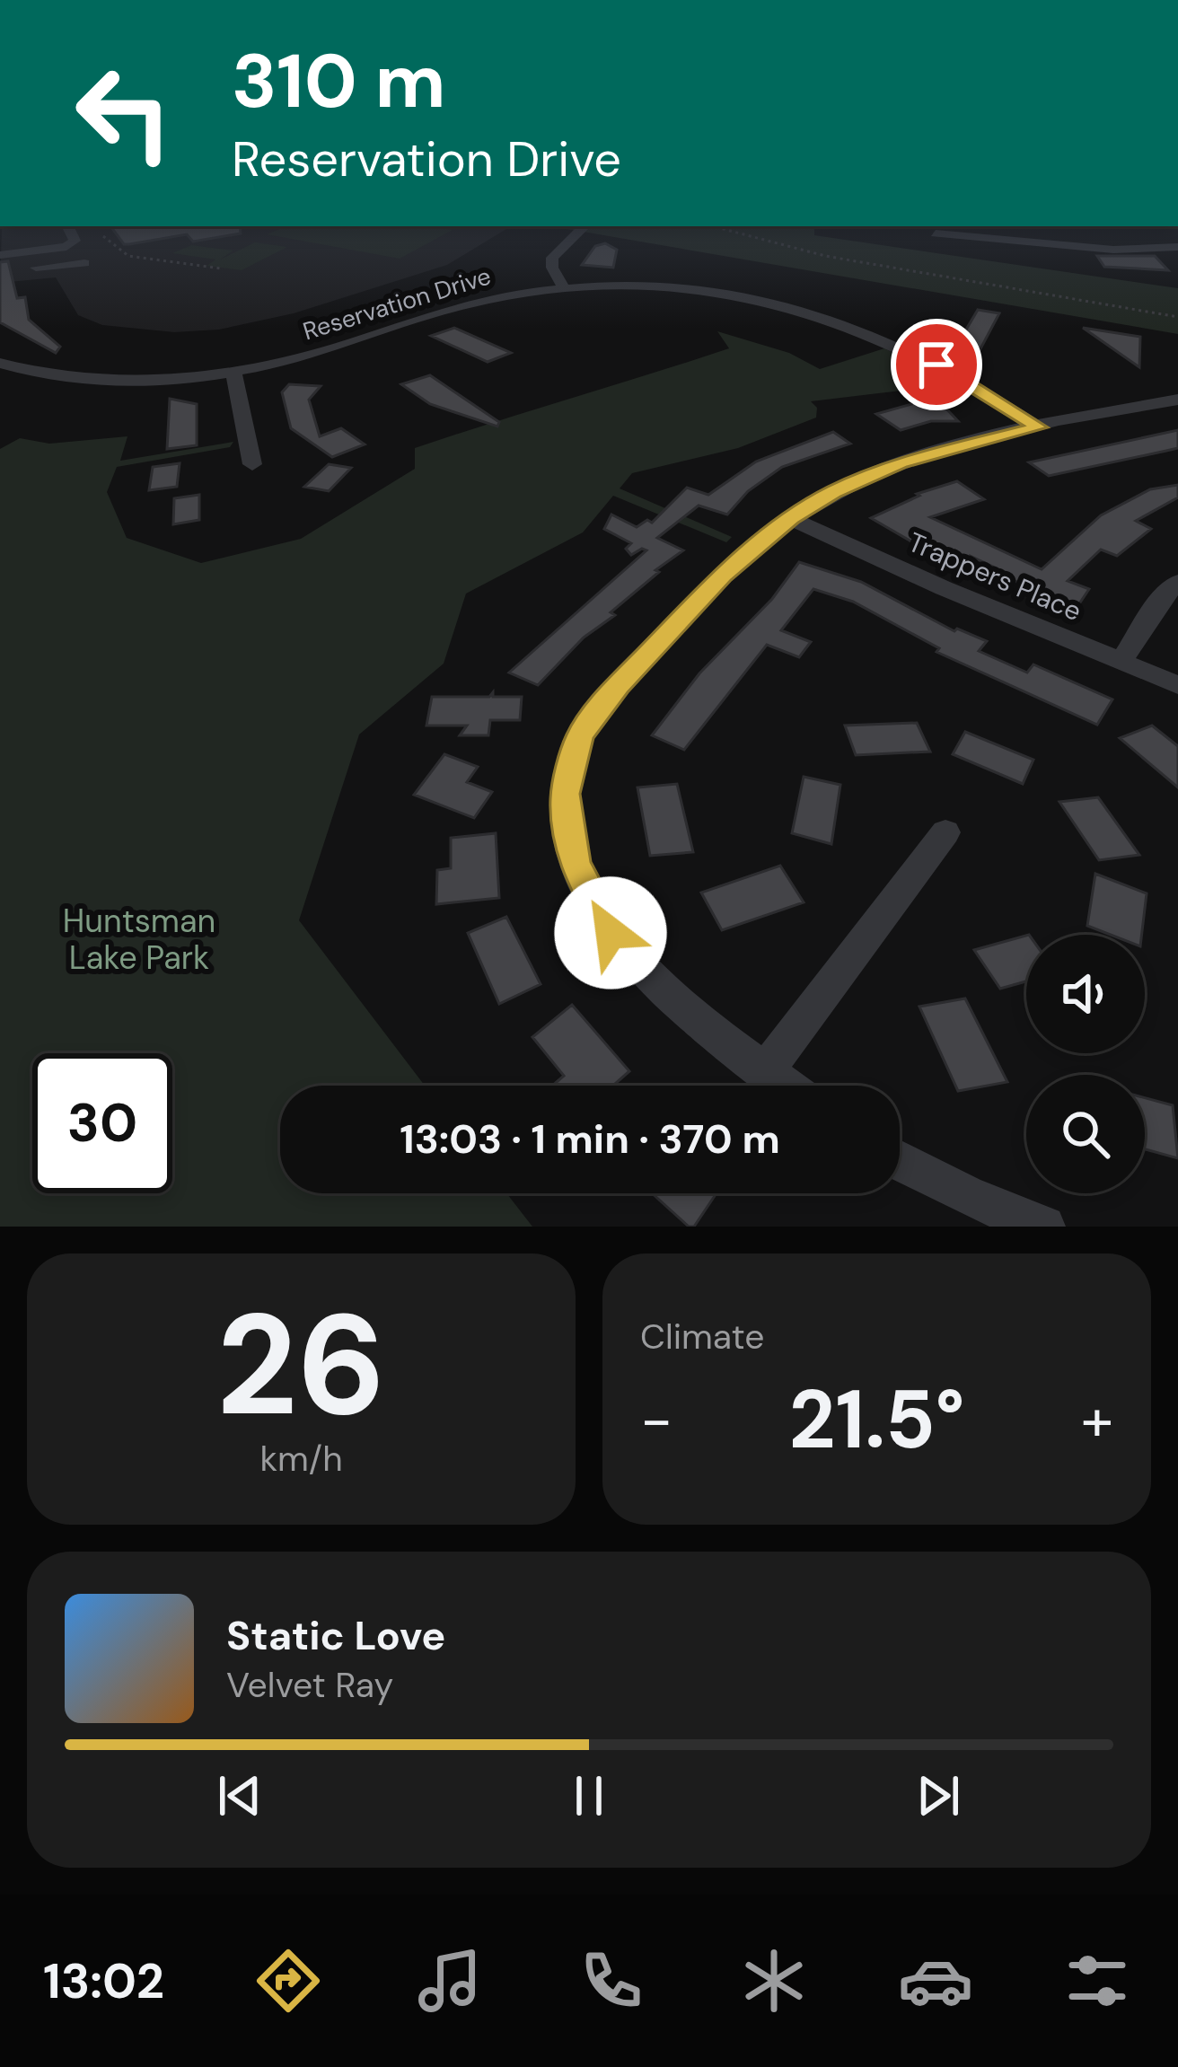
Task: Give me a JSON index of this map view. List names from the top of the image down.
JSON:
{
  "streets": {
    "street": ["Reservation Drive", "Trappers Place"]
  },
  "parks": ["Huntsman Lake Park"],
  "page": {
    "turn": ["310 m", "Reservation Drive"],
    "limit": "30",
    "trip": "13:03 · 1 min · 370 m",
    "tile": [
      ["26", "km/h"],
      "Climate"
    ],
    "heat": ["−", "21.5°", "+"],
    "song": ["Static Love", "Velvet Ray"],
    "tabs": "13:02"
  }
}
